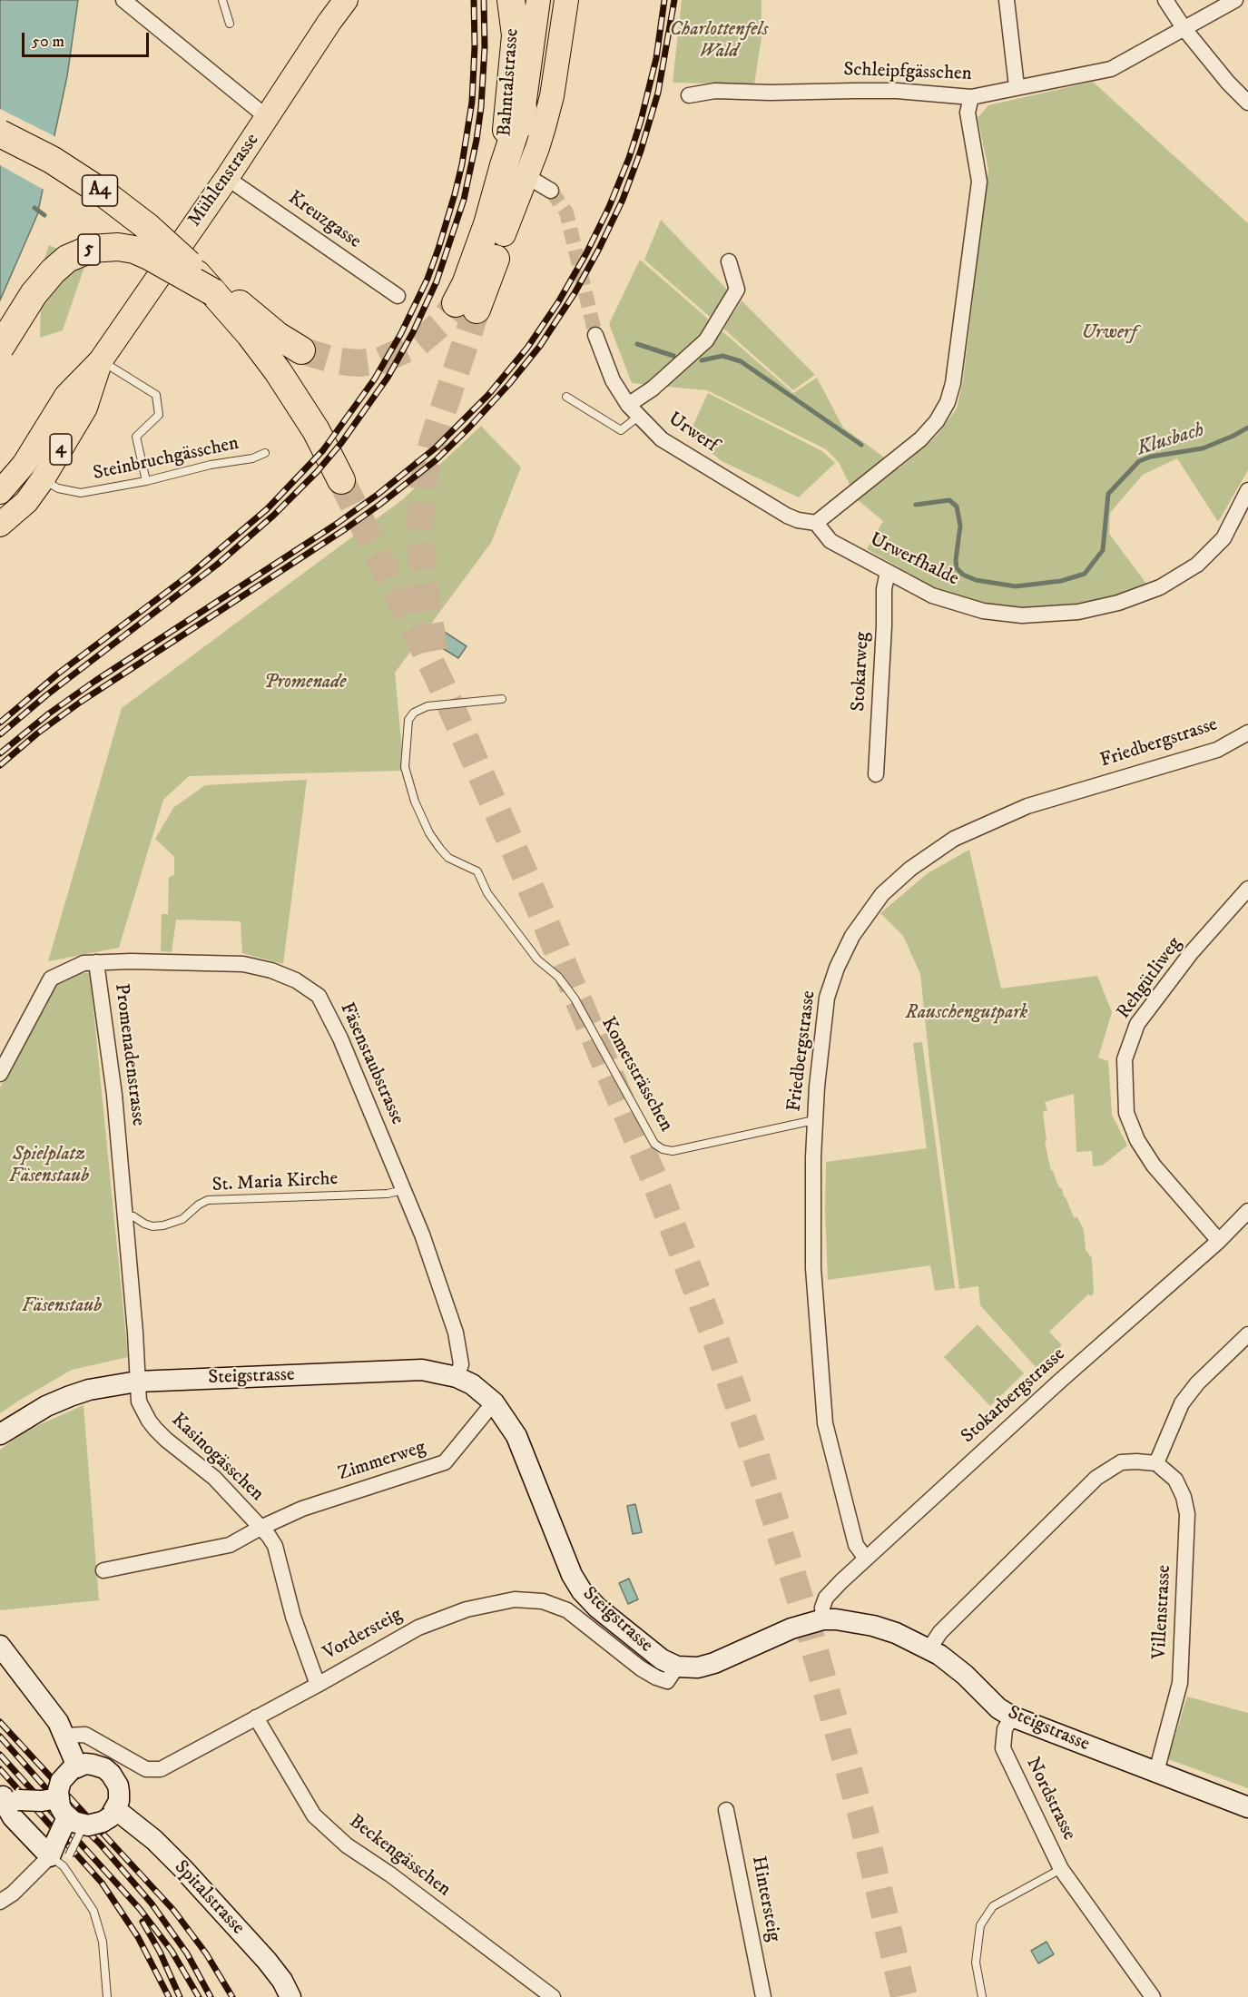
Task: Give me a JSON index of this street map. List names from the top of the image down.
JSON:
{
  "streets": {
    "highway": ["Bahntalstrasse", "A4", "5"],
    "main road": ["Mühlenstrasse", "4"],
    "street": [
      "Schleipfgässchen",
      "Kreuzgasse",
      "Urwerf",
      "Urwerfhalde",
      "Stokarweg",
      "Friedbergstrasse",
      "Rehgütliweg",
      "Promenadenstrasse",
      "Fäsenstaubstrasse",
      "Steigstrasse",
      "Stokarbergstrasse",
      "Kasinogässchen",
      "Zimmerweg",
      "Villenstrasse",
      "Vordersteig",
      "Nordstrasse",
      "Beckengässchen",
      "Spitalstrasse",
      "Hintersteig"
    ],
    "lane": ["Steinbruchgässchen", "Kometsträsschen", "St. Maria Kirche"]
  },
  "crossings": [
    ["Mühlenstrasse", "Kreuzgasse"],
    ["Mühlenstrasse", "Steinbruchgässchen"],
    ["A4", "5"],
    ["Urwerf", "Urwerfhalde"],
    ["Urwerfhalde", "Stokarweg"],
    ["Friedbergstrasse", "Kometsträsschen"],
    ["Friedbergstrasse", "Stokarbergstrasse"],
    ["Rehgütliweg", "Stokarbergstrasse"],
    ["Promenadenstrasse", "Fäsenstaubstrasse"],
    ["Promenadenstrasse", "St. Maria Kirche"],
    ["Promenadenstrasse", "Steigstrasse"],
    ["Promenadenstrasse", "Kasinogässchen"],
    ["Fäsenstaubstrasse", "St. Maria Kirche"],
    ["Fäsenstaubstrasse", "Steigstrasse"],
    ["Steigstrasse", "Stokarbergstrasse"],
    ["Steigstrasse", "Kasinogässchen"],
    ["Steigstrasse", "Zimmerweg"],
    ["Steigstrasse", "Villenstrasse"],
    ["Steigstrasse", "Vordersteig"],
    ["Steigstrasse", "Nordstrasse"],
    ["Kasinogässchen", "Zimmerweg"],
    ["Kasinogässchen", "Vordersteig"],
    ["Vordersteig", "Beckengässchen"]
  ],
  "water": ["Klusbach"],
  "parks": [
    "Charlottenfels Wald",
    "Urwerf",
    "Promenade",
    "Rauschengutpark",
    "Spielplatz Fäsenstaub",
    "Fäsenstaub"
  ],
  "scale_bar": "50 m"
}
